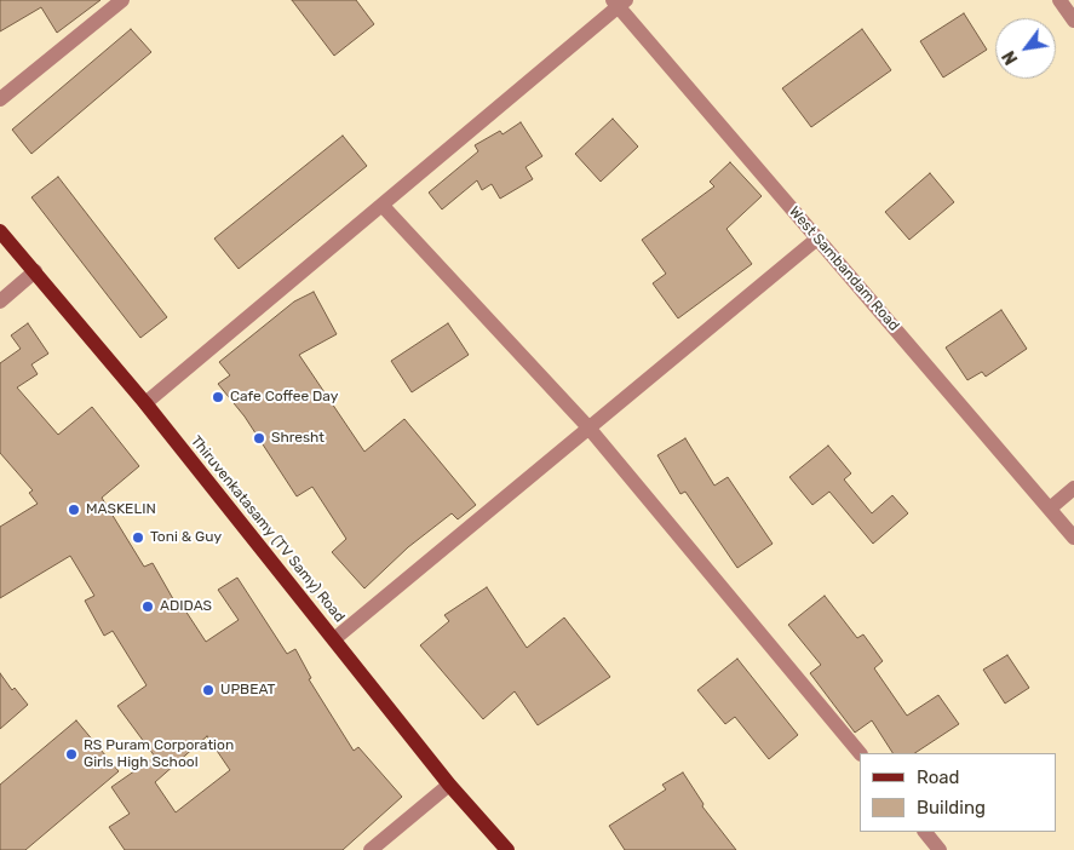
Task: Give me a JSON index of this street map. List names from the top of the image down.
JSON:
{
  "streets": {
    "main road": ["Thiruvenkatasamy (TV Samy) Road"],
    "street": ["West Sambandam Road"]
  },
  "places": [
    "Cafe Coffee Day",
    "Shresht",
    "MASKELIN",
    "Toni & Guy",
    "ADIDAS",
    "UPBEAT",
    "RS Puram Corporation Girls High School"
  ],
  "legend": ["Road", "Building"],
  "north": "bottom left"
}
